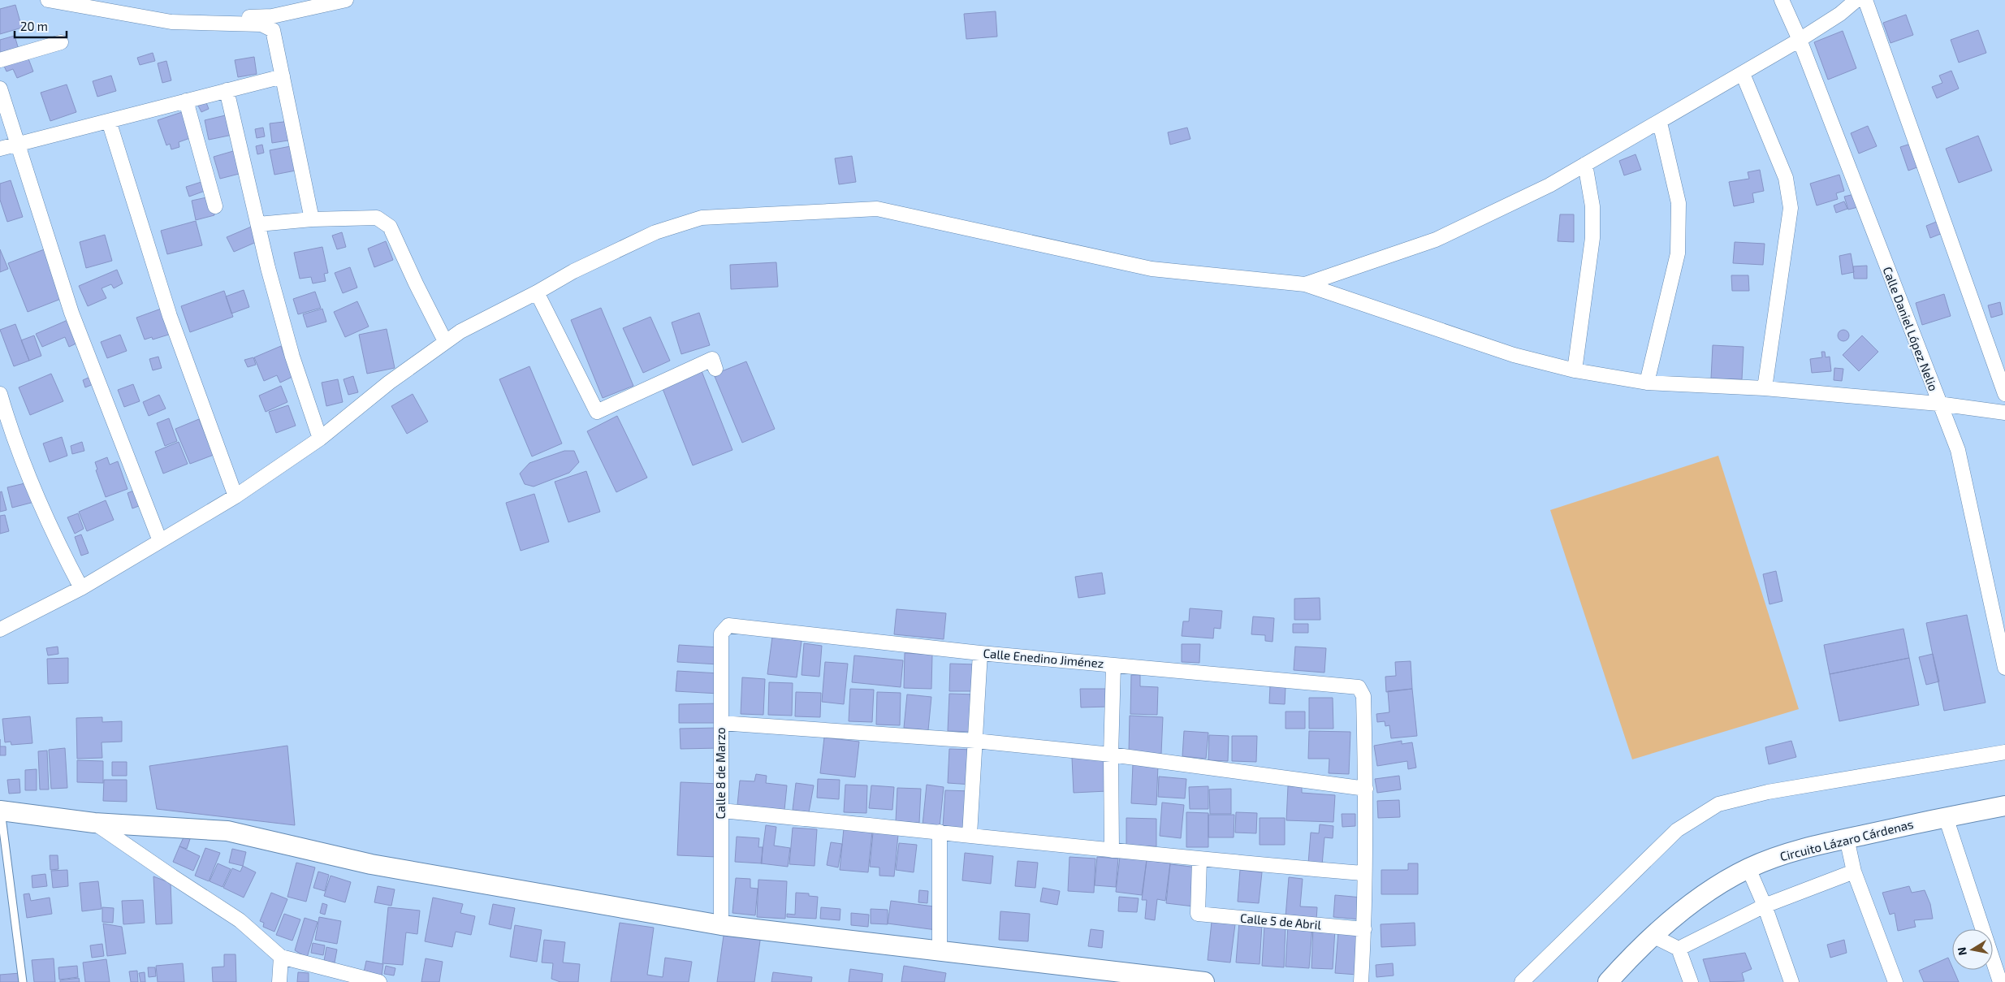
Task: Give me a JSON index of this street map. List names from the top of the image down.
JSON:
{
  "streets": {
    "street": [
      "Calle Daniel López Nelio",
      "Calle Enedino Jiménez",
      "Calle 8 de Marzo",
      "Circuito Lázaro Cárdenas",
      "Calle 5 de Abril"
    ]
  },
  "crossings": [
    ["Calle Enedino Jiménez", "Calle 8 de Marzo"]
  ],
  "scale_bar": "20 m",
  "north": "left"
}
